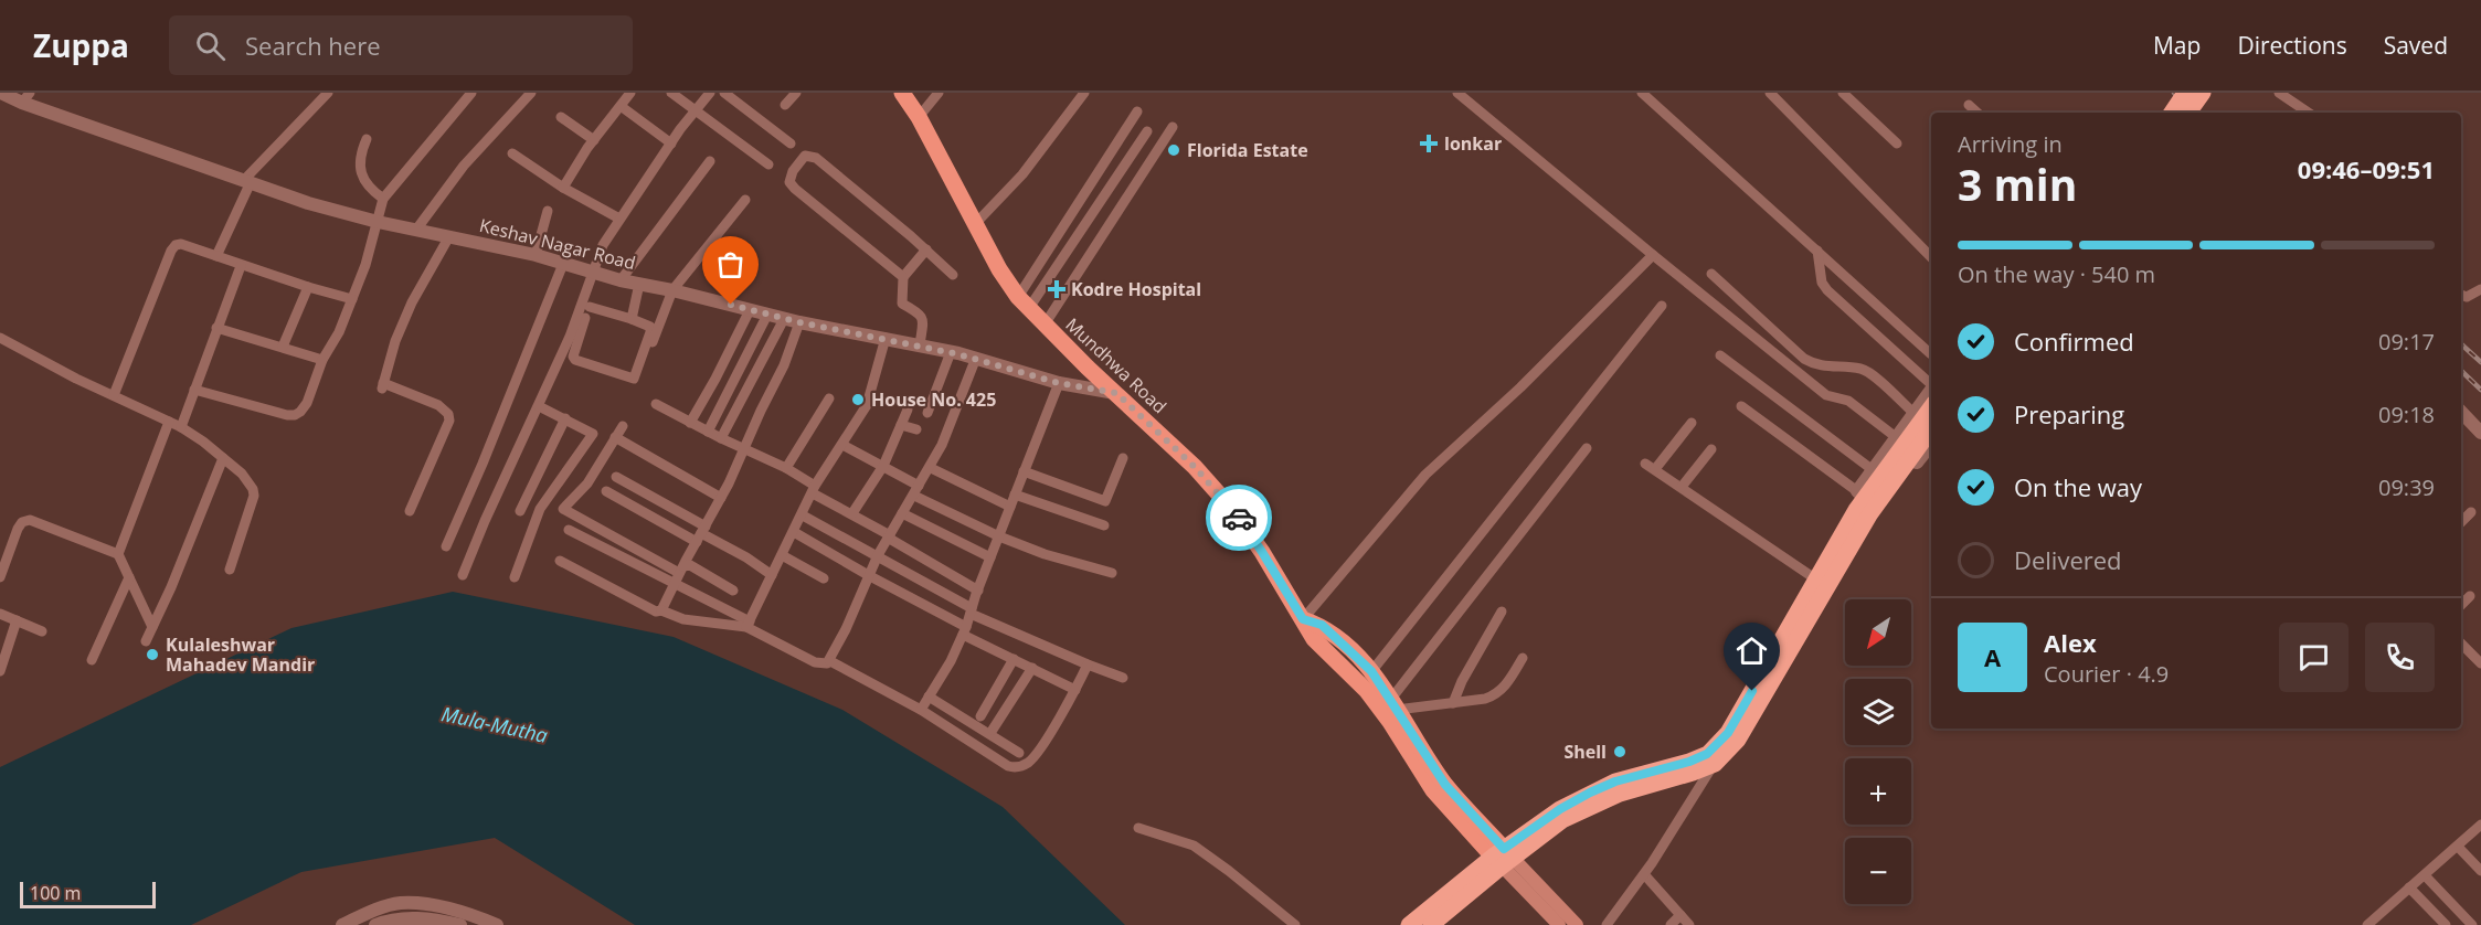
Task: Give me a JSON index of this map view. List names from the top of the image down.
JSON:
{
  "streets": {
    "main road": ["Mundhwa Road"],
    "street": ["Keshav Nagar Road"]
  },
  "crossings": [
    ["Keshav Nagar Road", "Mundhwa Road"]
  ],
  "water": ["Mula-Mutha"],
  "places": {
    "health": ["lonkar", "Kodre Hospital"],
    "other": [
      "Florida Estate",
      "House No. 425",
      "Kulaleshwar Mahadev Mandir",
      "Shell"
    ]
  },
  "scale_bar": "100 m",
  "north": "bottom left",
  "page": {
    "header": "Zuppa",
    "search": "Search here",
    "nav": ["Map", "Directions", "Saved"],
    "heading": ["3 min", "Arriving in", "09:46–09:51"],
    "panel": ["Alex", "Courier · 4.9"],
    "bar": "On the way · 540 m",
    "list": [
      ["Confirmed", "09:17"],
      ["Preparing", "09:18"],
      ["On the way", "09:39"],
      "Delivered"
    ],
    "map_buttons": ["+", "−"],
    "round": "A",
    "scale": "100 m"
  }
}
